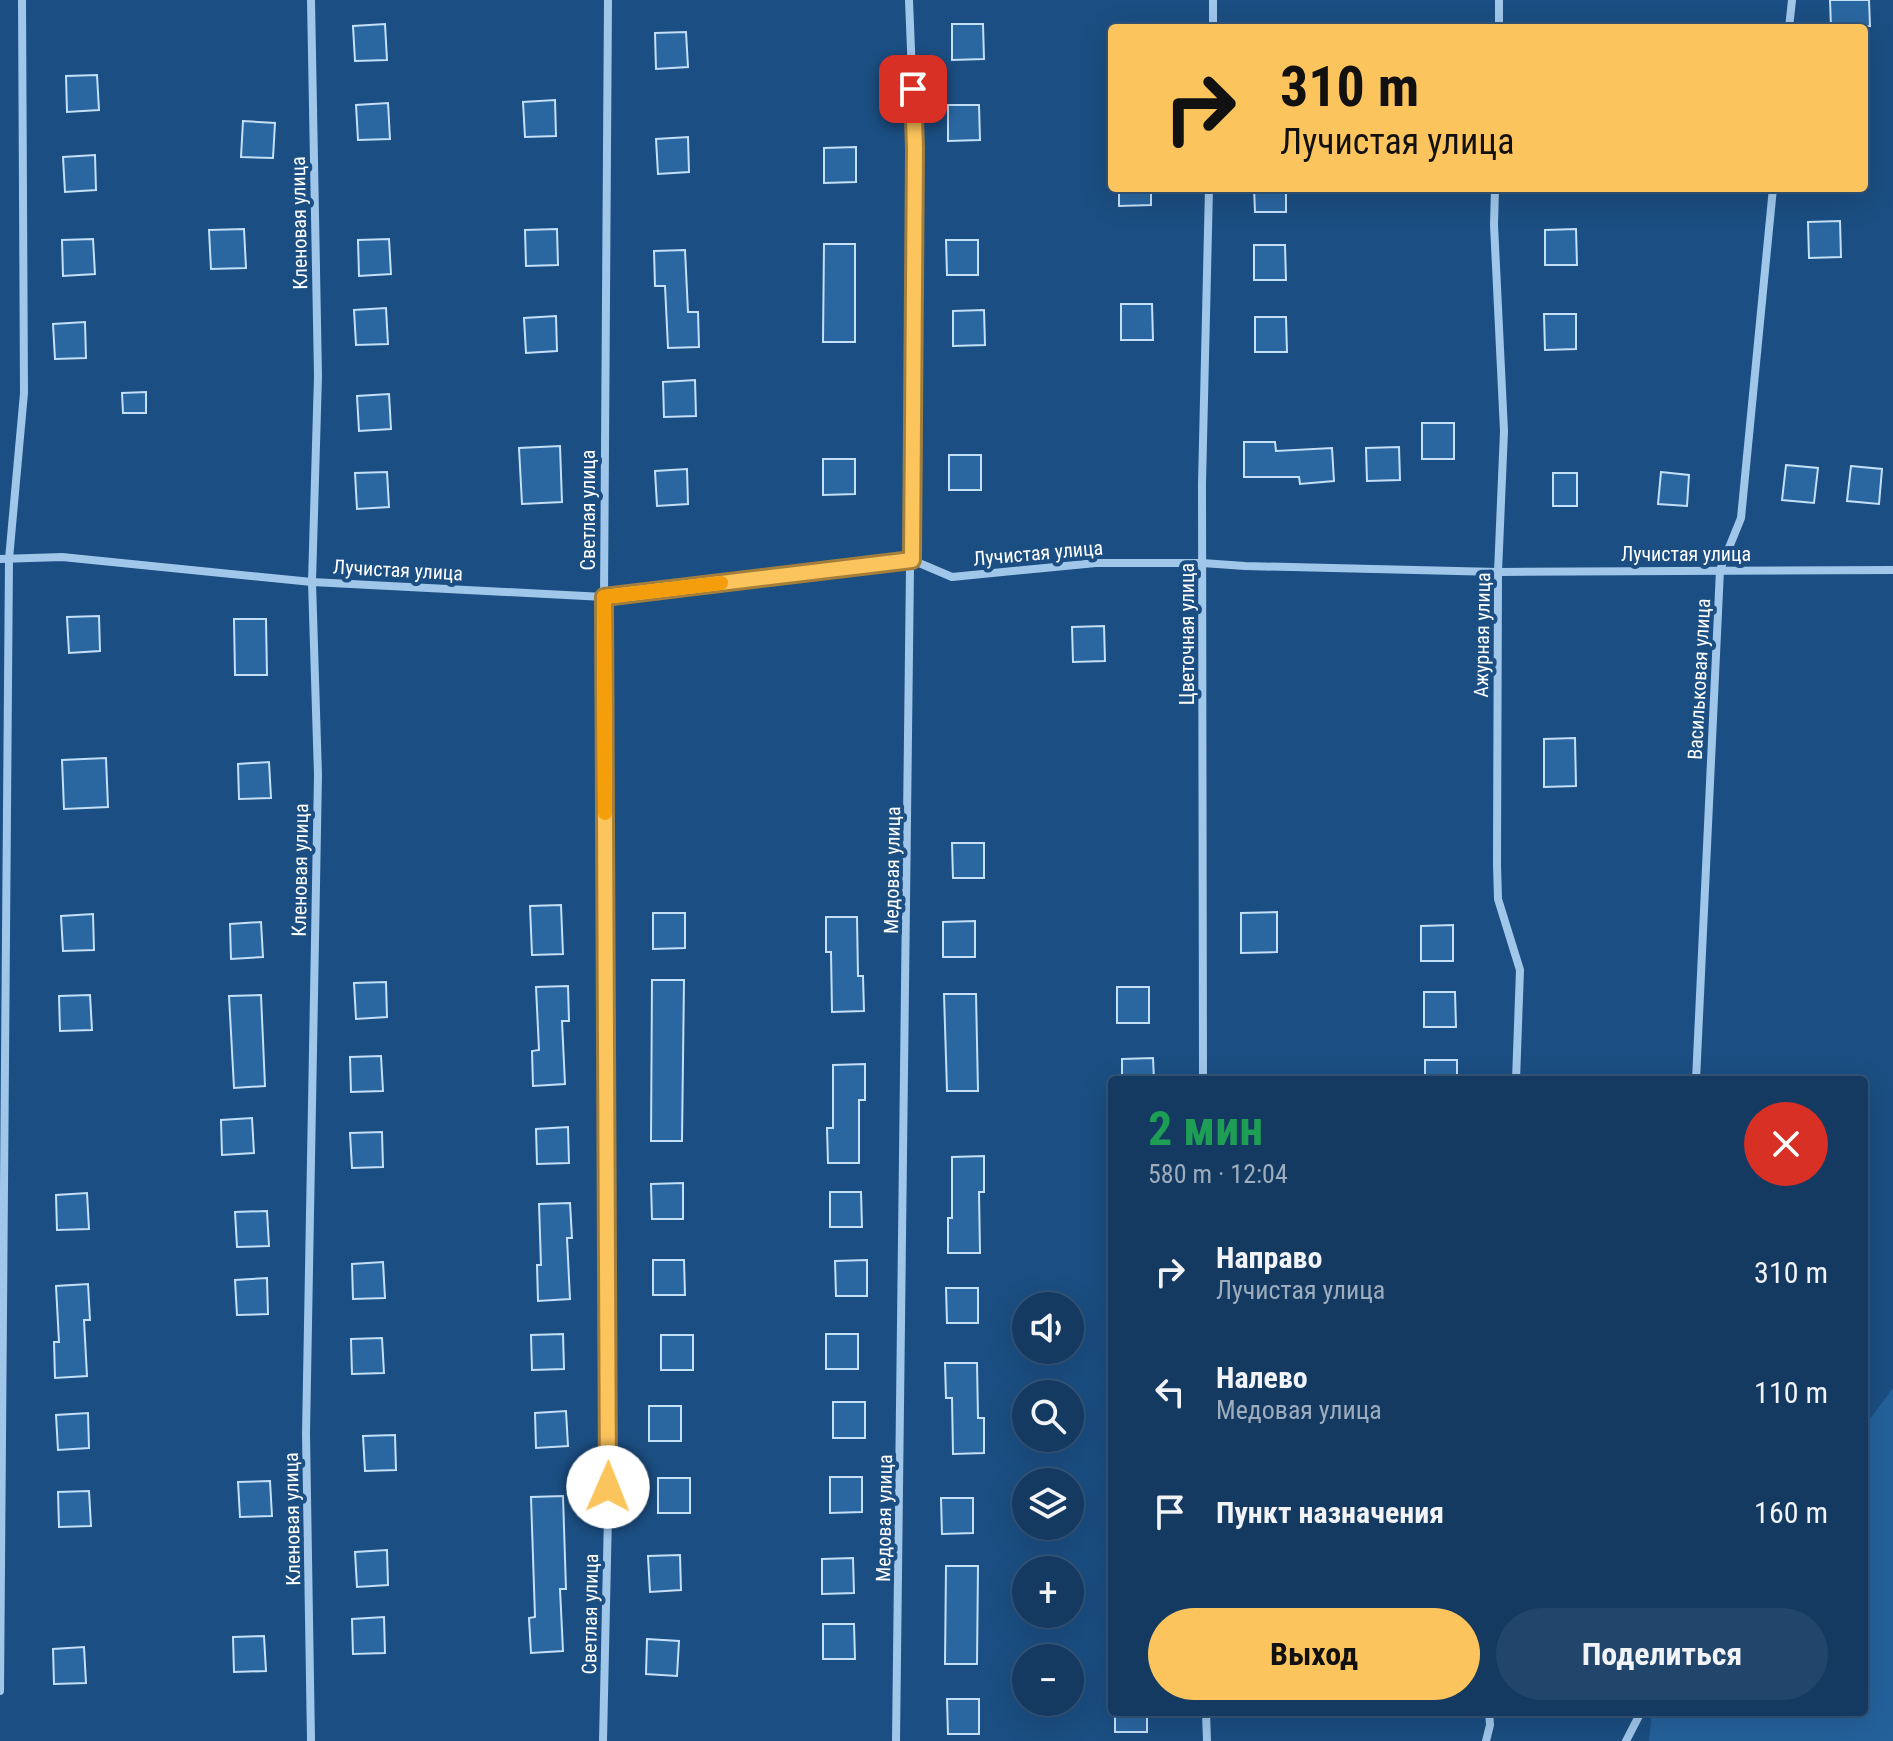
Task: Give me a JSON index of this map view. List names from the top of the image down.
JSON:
{
  "streets": {
    "street": [
      "Кленовая улица",
      "Светлая улица",
      "Лучистая улица",
      "Цветочная улица",
      "Ажурная улица",
      "Васильковая улица",
      "Медовая улица"
    ]
  },
  "crossings": [
    ["Кленовая улица", "Лучистая улица"],
    ["Светлая улица", "Лучистая улица"],
    ["Лучистая улица", "Цветочная улица"],
    ["Лучистая улица", "Ажурная улица"],
    ["Лучистая улица", "Васильковая улица"],
    ["Лучистая улица", "Медовая улица"]
  ],
  "page": {
    "turn": ["310 m", "Лучистая улица"],
    "heading": ["2 мин", "580 m · 12:04"],
    "list": [
      {
        "name": "Направо",
        "note": "Лучистая улица",
        "value": "310 m"
      },
      {
        "name": "Налево",
        "note": "Медовая улица",
        "value": "110 m"
      },
      {
        "name": "Пункт назначения",
        "value": "160 m"
      }
    ],
    "map_buttons": ["+", "−"],
    "buttons": ["Выход", "Поделиться"]
  }
}
